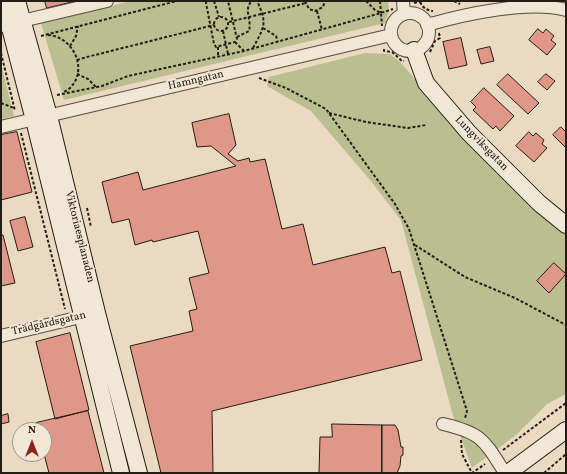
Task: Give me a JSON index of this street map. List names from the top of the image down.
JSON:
{
  "streets": {
    "main road": ["Lungviksgatan", "Viktoriaesplanaden"],
    "street": ["Hamngatan", "Trädgårdsgatan"]
  },
  "crossings": [
    ["Hamngatan", "Lungviksgatan"],
    ["Hamngatan", "Viktoriaesplanaden"],
    ["Viktoriaesplanaden", "Trädgårdsgatan"]
  ],
  "north": "top"
}
